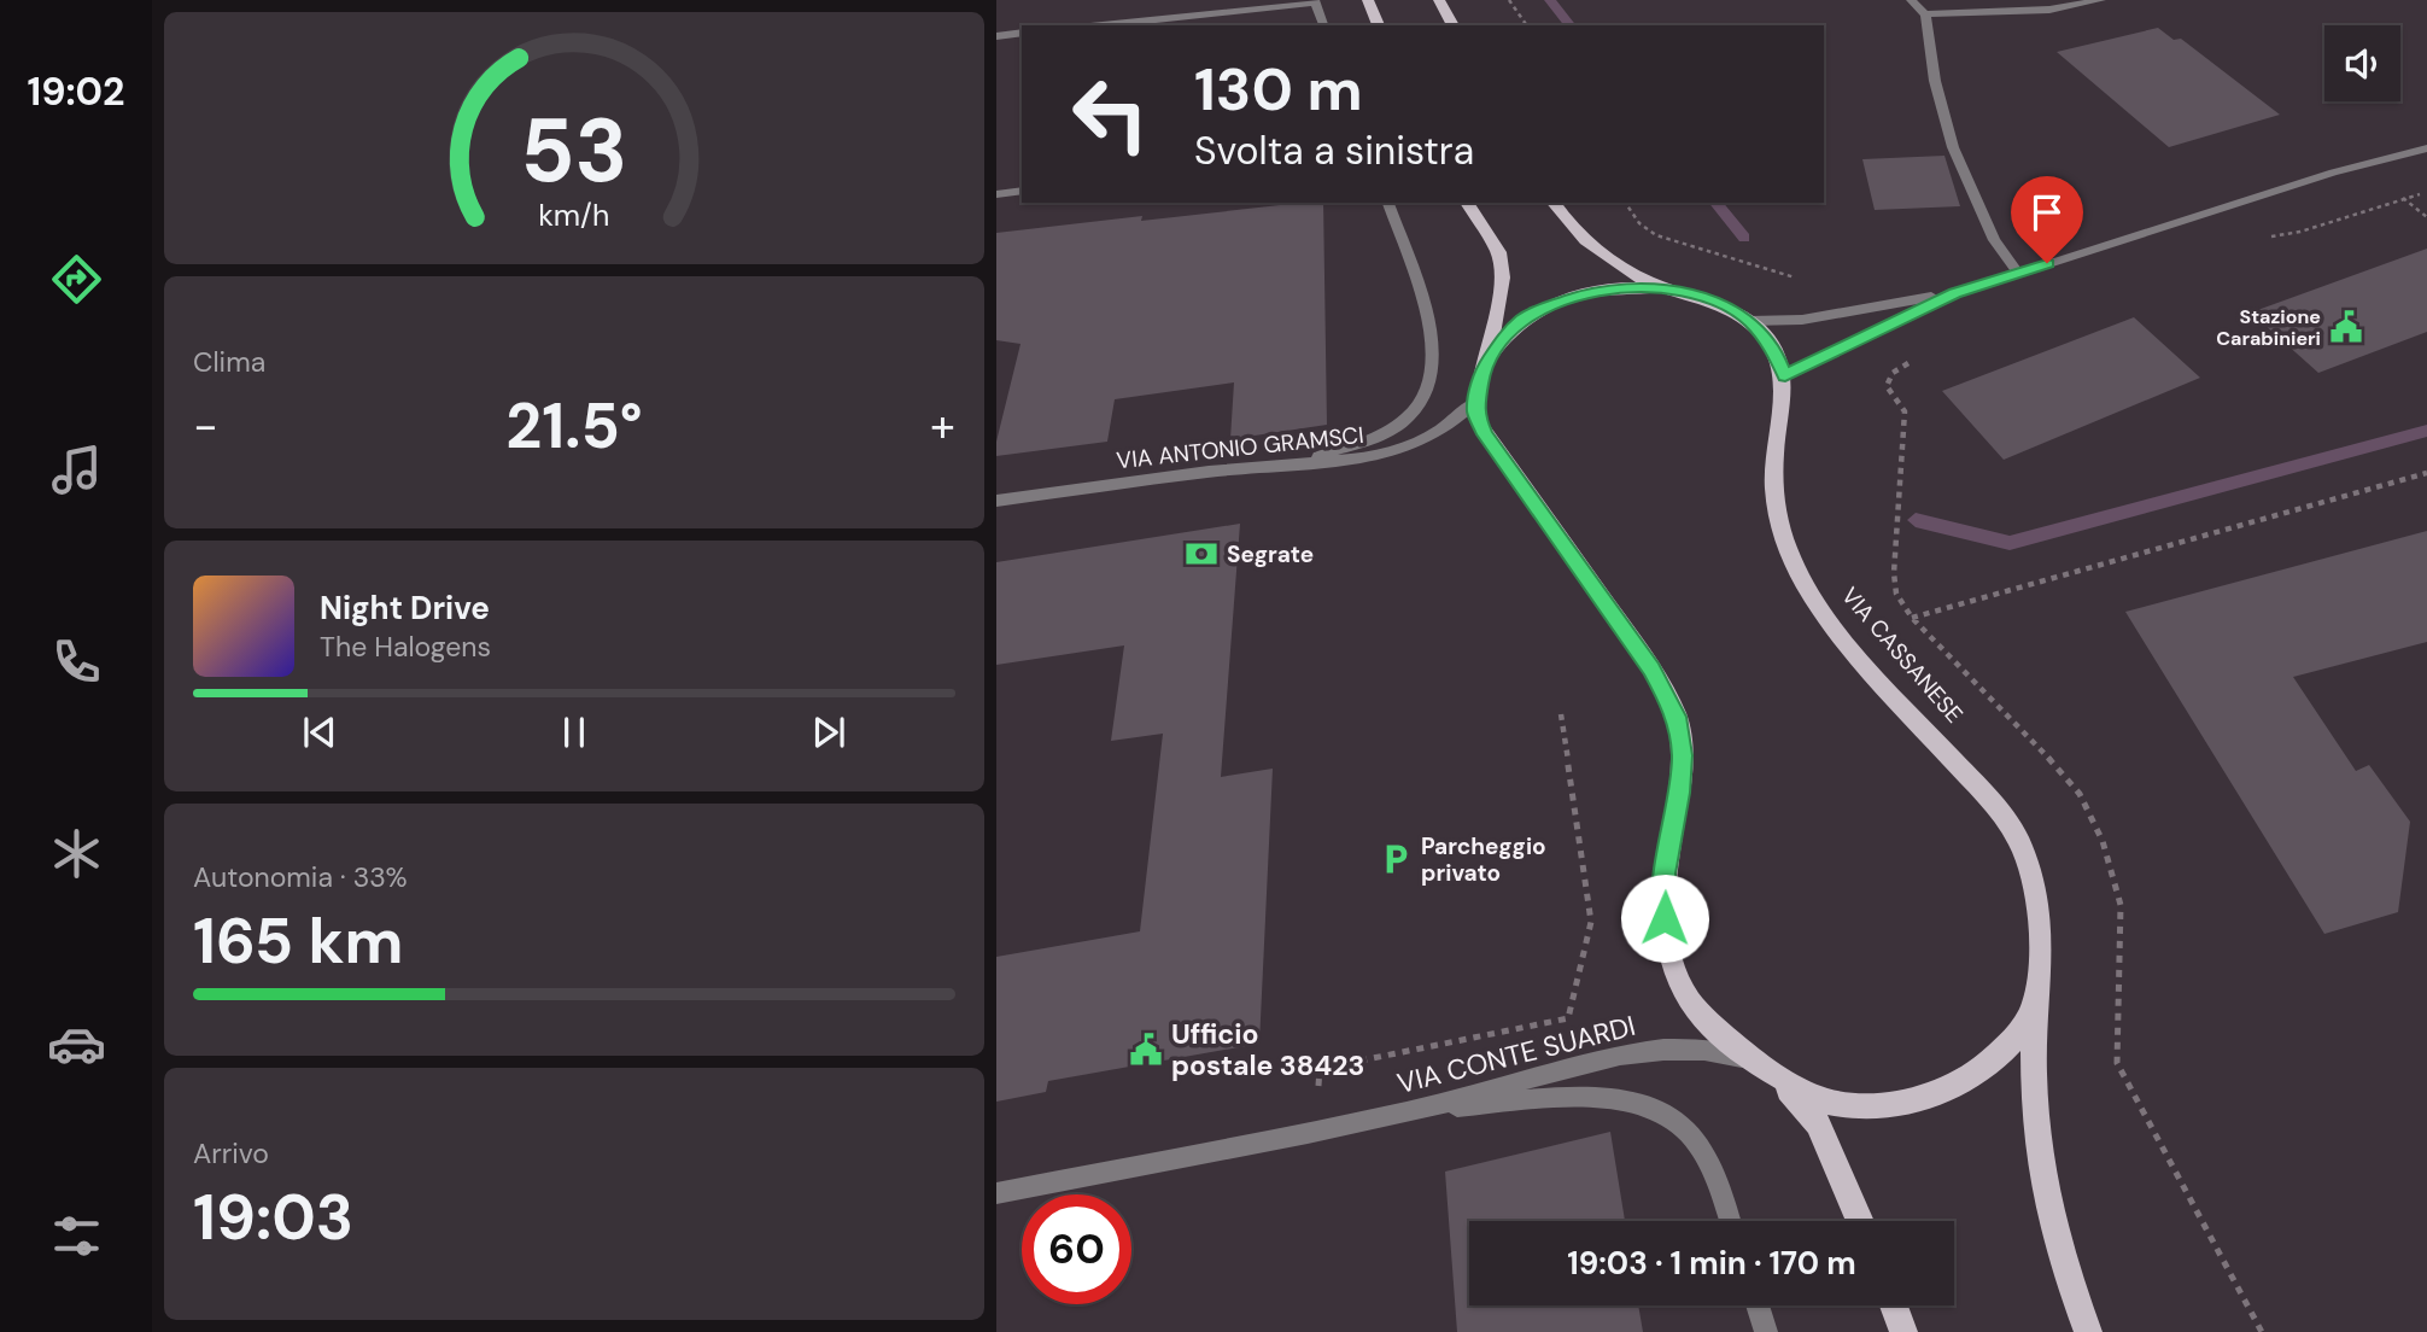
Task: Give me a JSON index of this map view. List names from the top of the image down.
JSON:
{
  "streets": {
    "main road": ["VIA CASSANESE"],
    "street": ["VIA ANTONIO GRAMSCI", "VIA CONTE SUARDI"]
  },
  "crossings": [
    ["VIA ANTONIO GRAMSCI", "VIA CASSANESE"],
    ["VIA CASSANESE", "VIA CONTE SUARDI"]
  ],
  "places": {
    "public building": ["Stazione Carabinieri", "Ufficio postale 38423"],
    "bank": ["Segrate"],
    "parking": ["Parcheggio privato"]
  },
  "page": {
    "tabs": "19:02",
    "turn": ["130 m", "Svolta a sinistra"],
    "tile": [
      "Clima",
      ["Autonomia · 33%", "165 km"],
      ["Arrivo", "19:03"]
    ],
    "heat": ["−", "21.5°", "+"],
    "song": ["Night Drive", "The Halogens"],
    "limit": "60",
    "trip": "19:03 · 1 min · 170 m",
    "gauge": ["53", "km/h"]
  }
}
